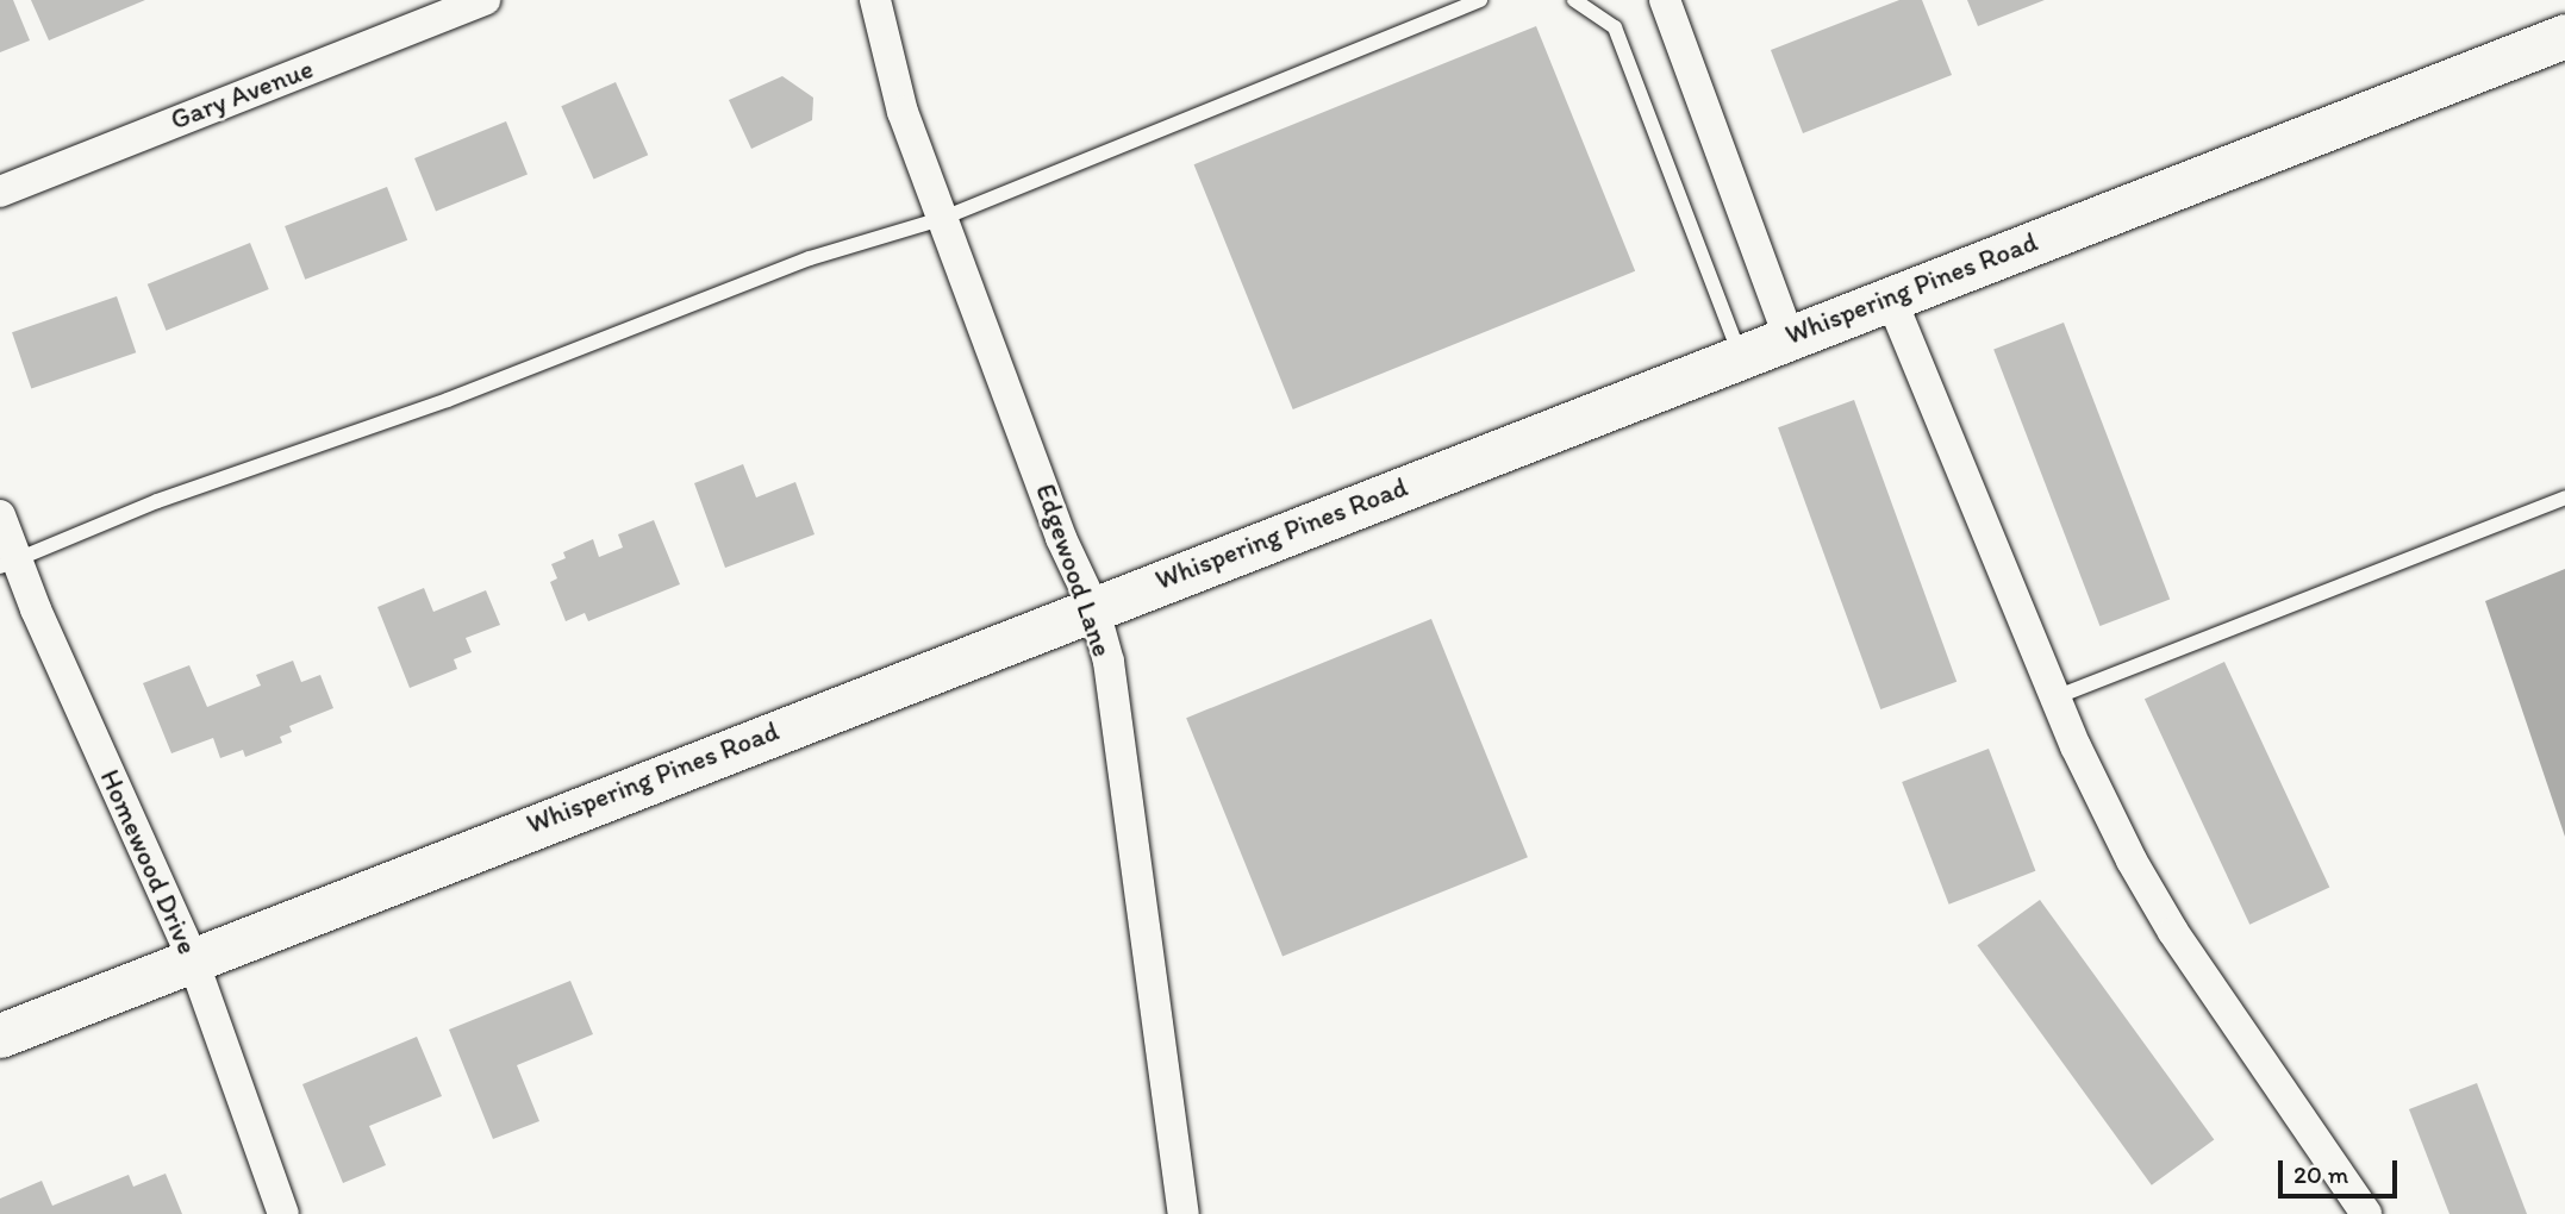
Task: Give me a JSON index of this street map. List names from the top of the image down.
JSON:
{
  "streets": {
    "street": [
      "Gary Avenue",
      "Whispering Pines Road",
      "Edgewood Lane",
      "Homewood Drive"
    ]
  },
  "crossings": [
    ["Whispering Pines Road", "Edgewood Lane"],
    ["Whispering Pines Road", "Homewood Drive"]
  ],
  "scale_bar": "20 m"
}
